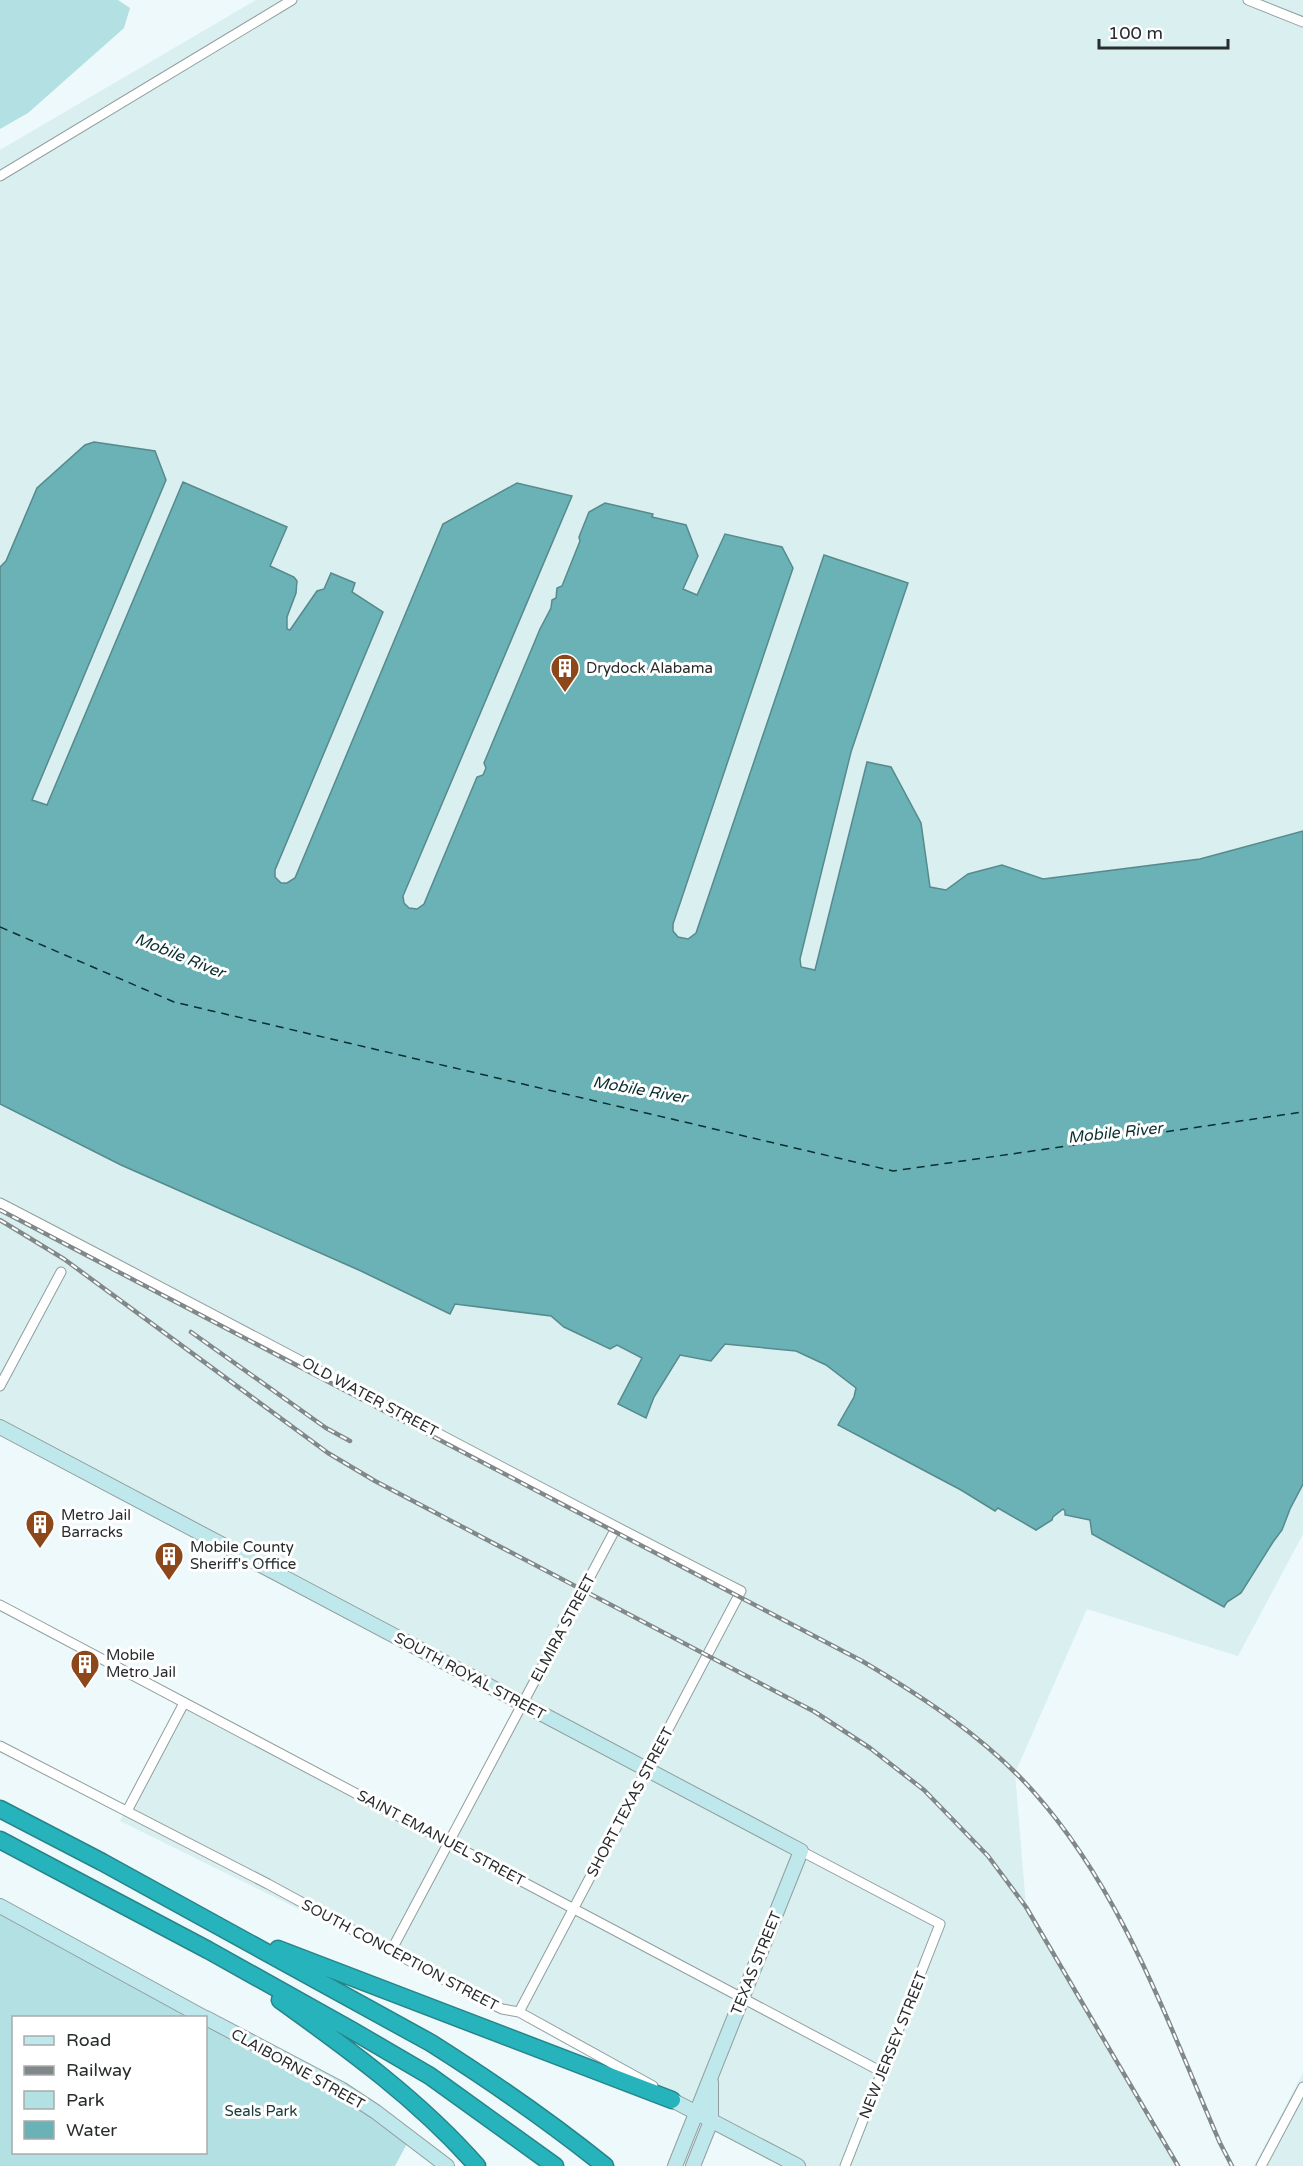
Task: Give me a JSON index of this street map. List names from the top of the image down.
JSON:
{
  "streets": {
    "street": [
      "OLD WATER STREET",
      "ELMIRA STREET",
      "SOUTH ROYAL STREET",
      "SHORT TEXAS STREET",
      "SAINT EMANUEL STREET",
      "SOUTH CONCEPTION STREET",
      "TEXAS STREET",
      "NEW JERSEY STREET",
      "CLAIBORNE STREET"
    ]
  },
  "crossings": [
    ["OLD WATER STREET", "ELMIRA STREET"],
    ["OLD WATER STREET", "SHORT TEXAS STREET"],
    ["ELMIRA STREET", "SOUTH ROYAL STREET"],
    ["ELMIRA STREET", "SAINT EMANUEL STREET"],
    ["ELMIRA STREET", "SOUTH CONCEPTION STREET"],
    ["SOUTH ROYAL STREET", "SHORT TEXAS STREET"],
    ["SOUTH ROYAL STREET", "TEXAS STREET"],
    ["SOUTH ROYAL STREET", "NEW JERSEY STREET"],
    ["SHORT TEXAS STREET", "SAINT EMANUEL STREET"],
    ["SHORT TEXAS STREET", "SOUTH CONCEPTION STREET"],
    ["SAINT EMANUEL STREET", "TEXAS STREET"],
    ["SAINT EMANUEL STREET", "NEW JERSEY STREET"],
    ["SOUTH CONCEPTION STREET", "TEXAS STREET"]
  ],
  "water": ["Mobile River"],
  "parks": ["Seals Park"],
  "places": {
    "building": [
      "Drydock Alabama",
      "Metro Jail Barracks",
      "Mobile County Sheriff's Office",
      "Mobile Metro Jail"
    ]
  },
  "legend": [
    "Road",
    "Railway",
    "Park",
    "Water"
  ],
  "scale_bar": "100 m"
}
